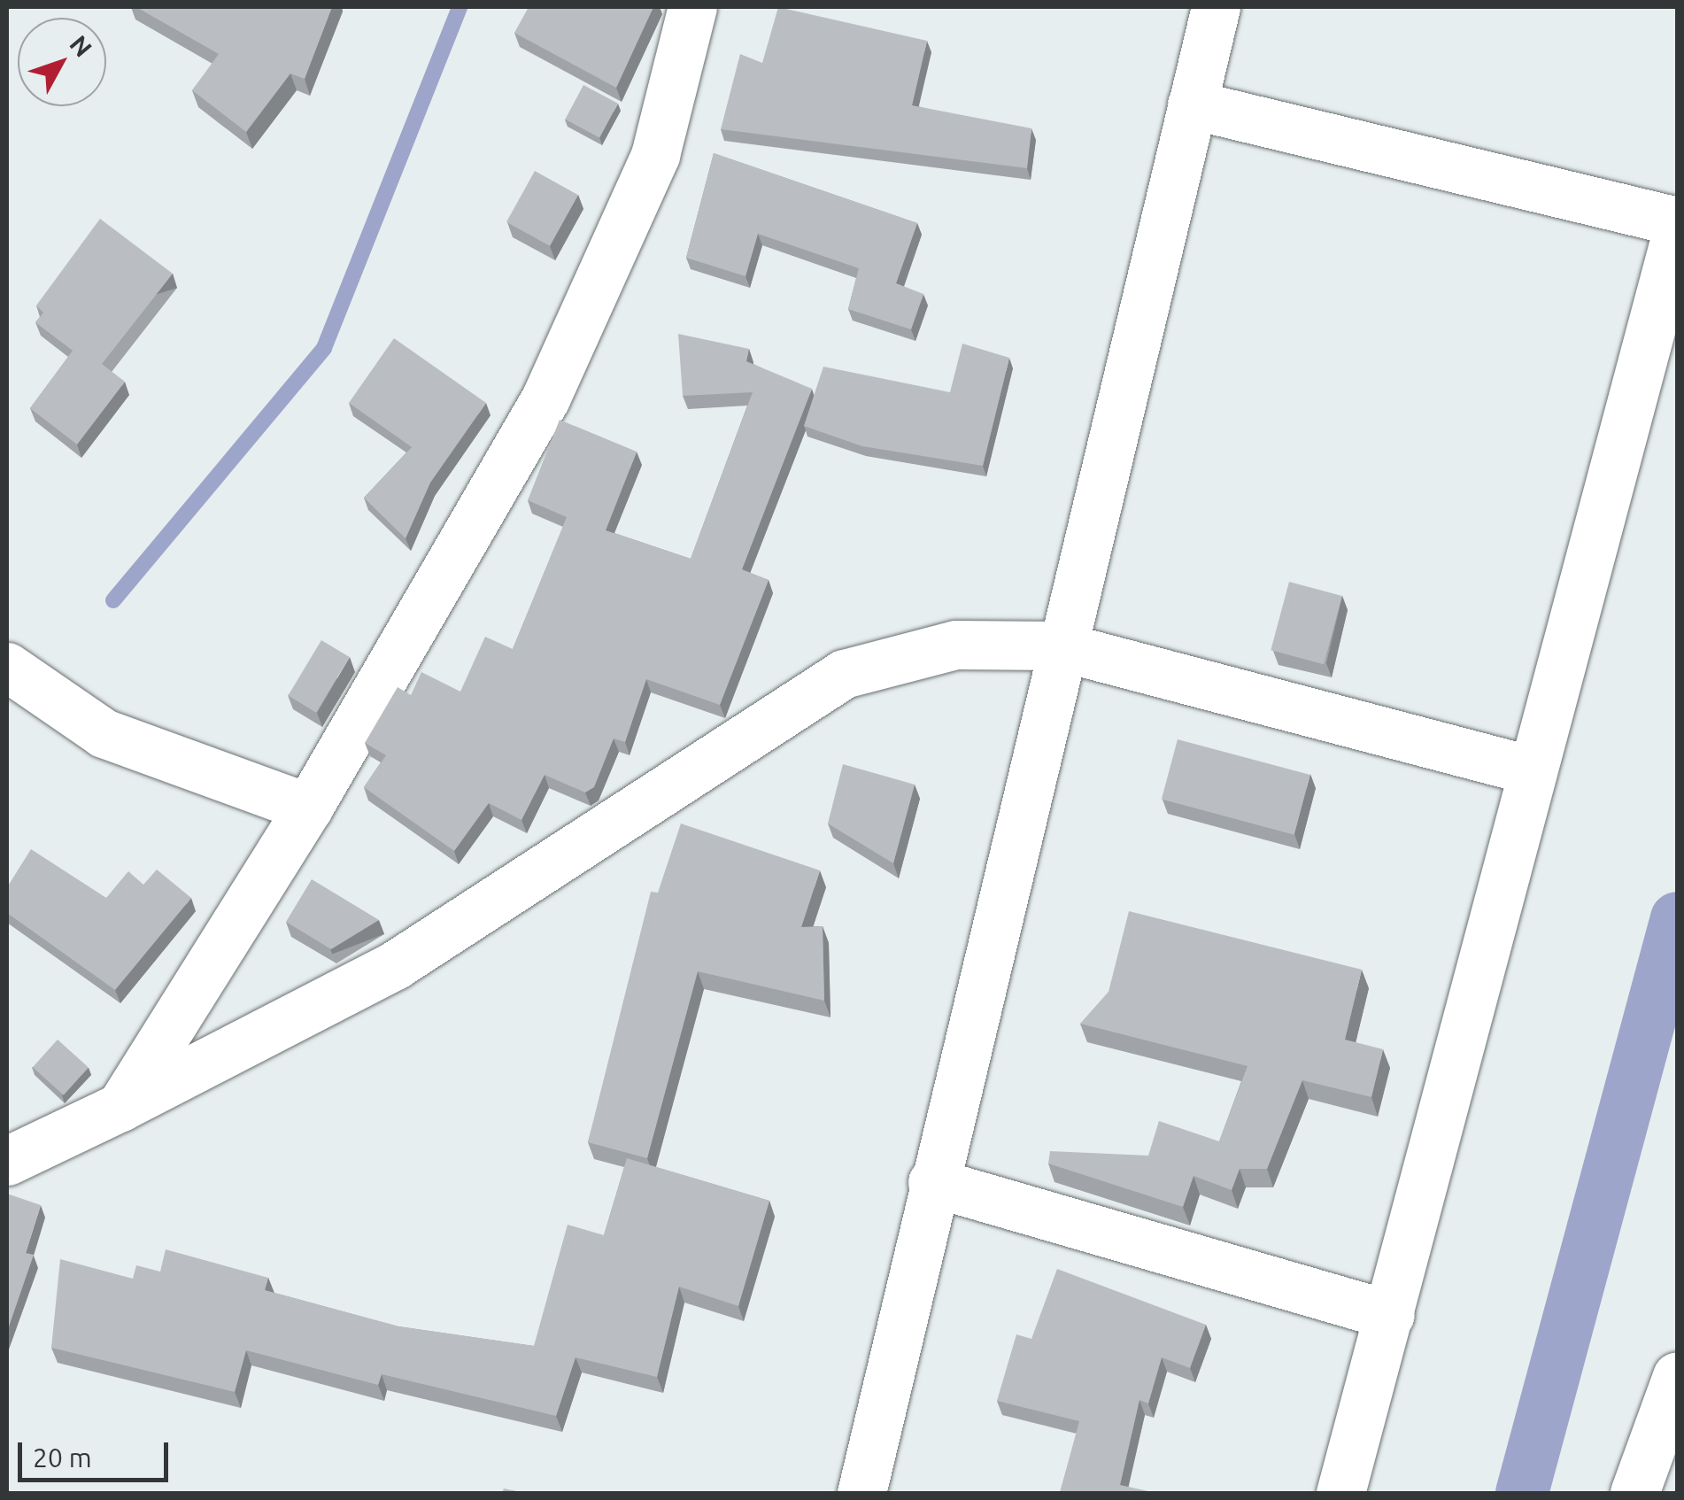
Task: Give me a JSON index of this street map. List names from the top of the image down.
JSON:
{
  "scale_bar": "20 m",
  "north": "top right"
}
